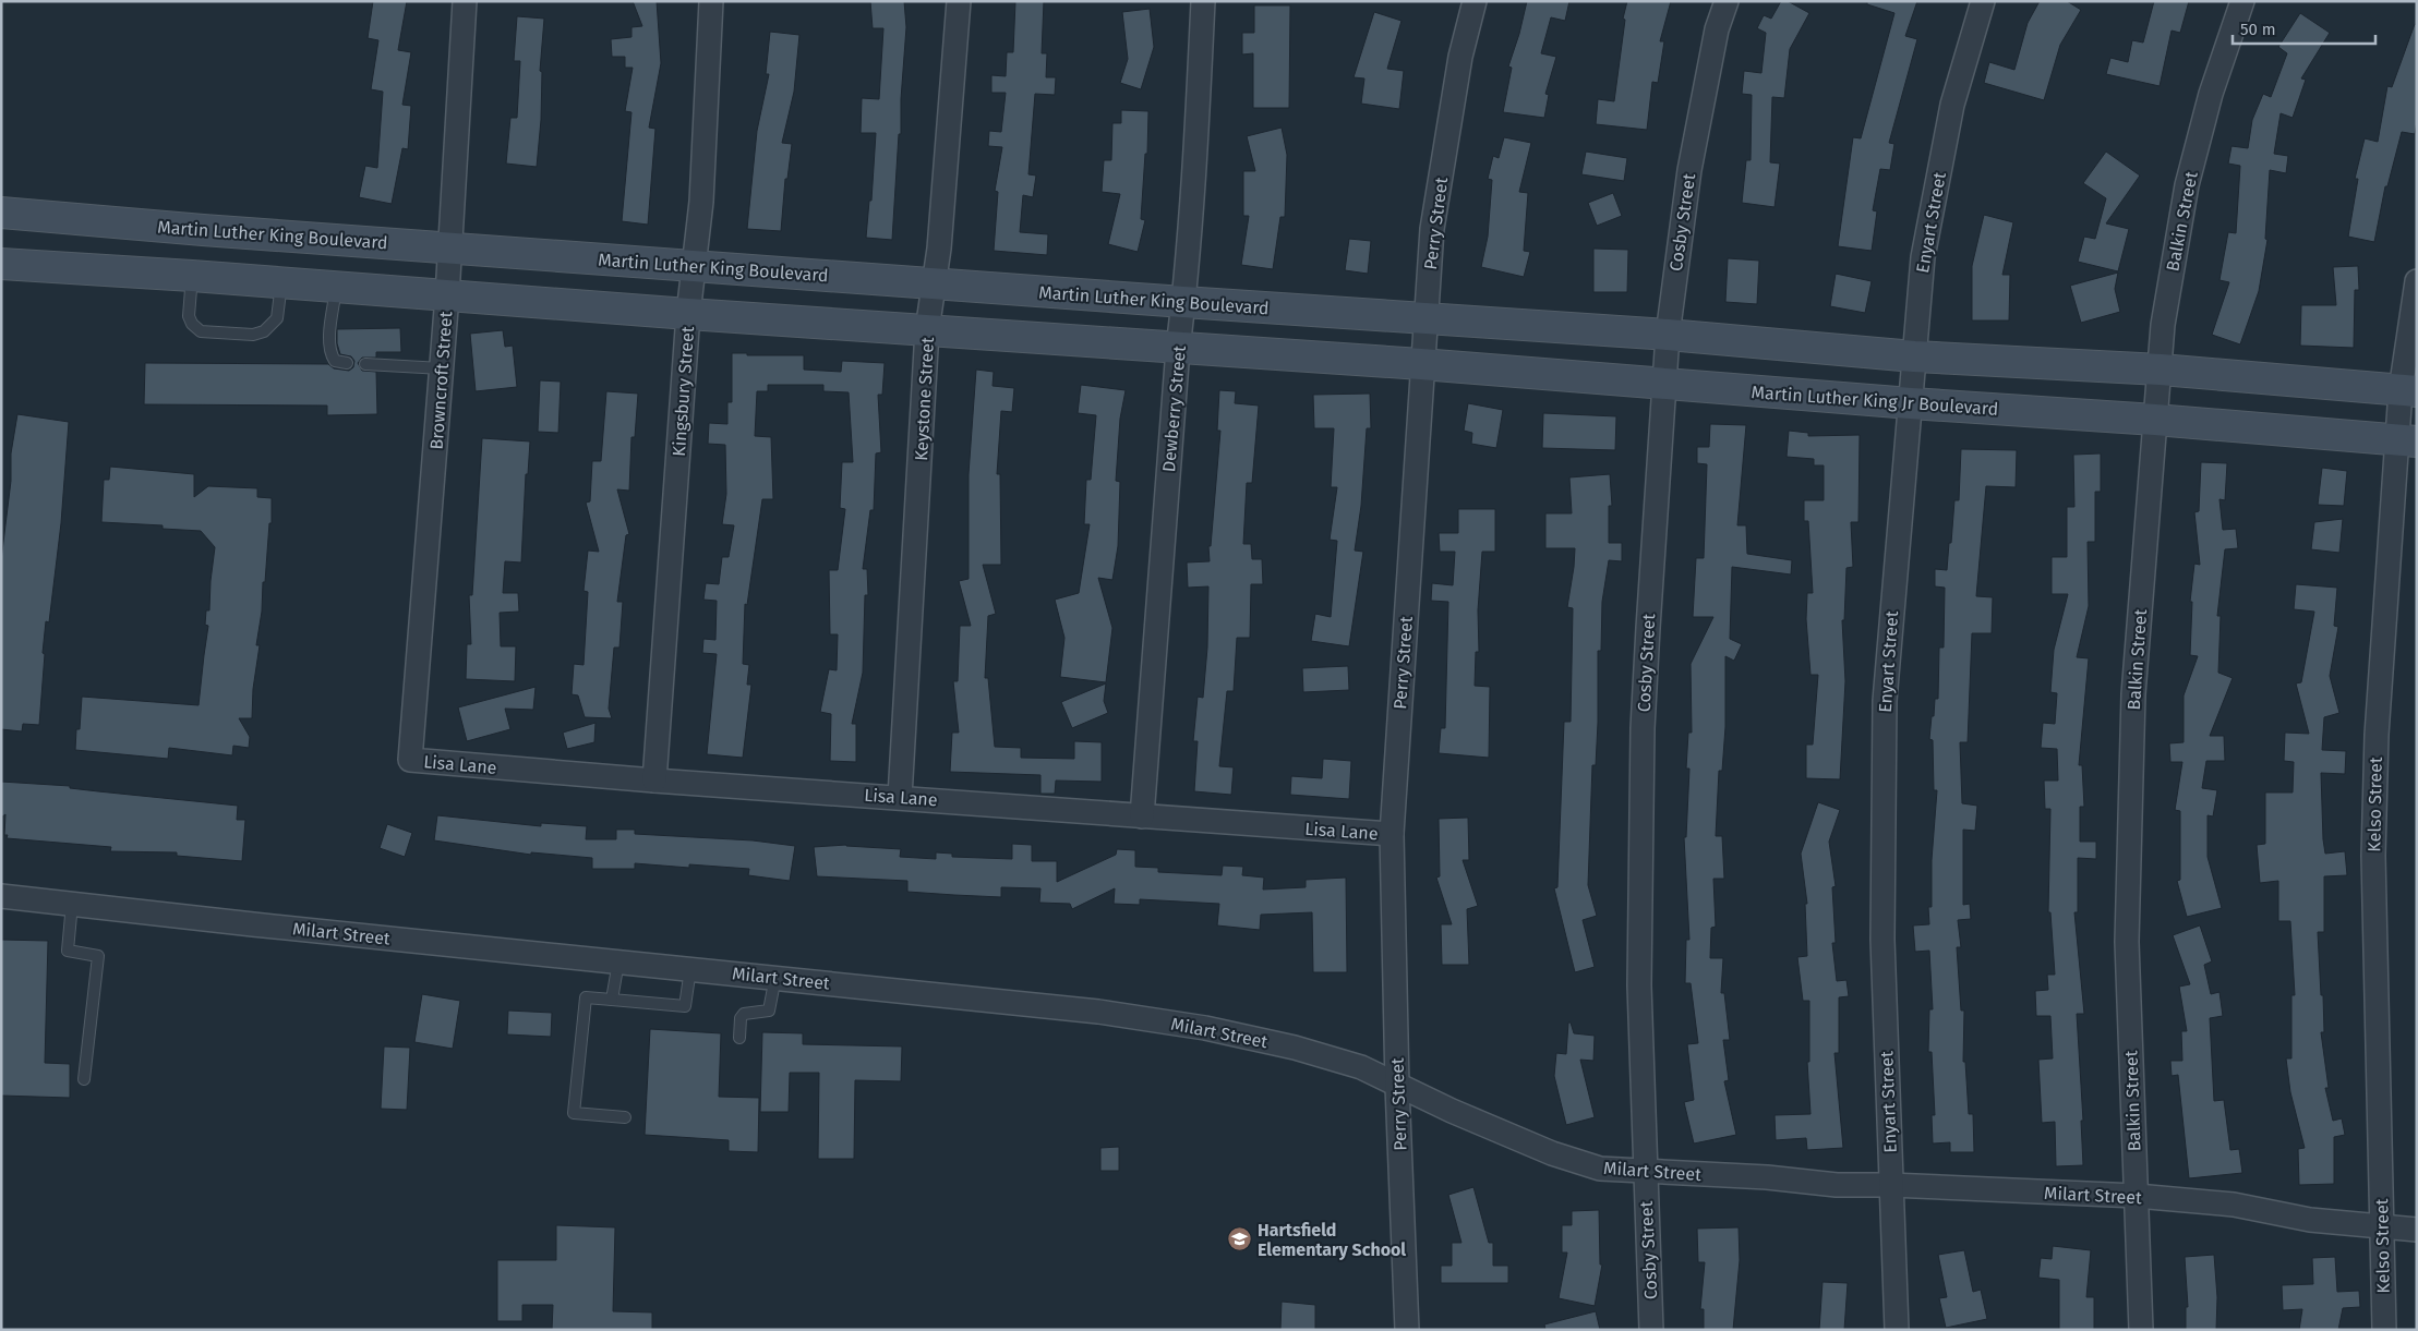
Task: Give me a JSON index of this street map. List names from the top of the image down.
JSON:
{
  "streets": {
    "main road": ["Martin Luther King Boulevard", "Martin Luther King Jr Boulevard"],
    "street": [
      "Balkin Street",
      "Cosby Street",
      "Enyart Street",
      "Perry Street",
      "Browncroft Street",
      "Kingsbury Street",
      "Keystone Street",
      "Dewberry Street",
      "Lisa Lane",
      "Kelso Street",
      "Milart Street"
    ]
  },
  "crossings": [
    ["Balkin Street", "Martin Luther King Jr Boulevard"],
    ["Balkin Street", "Milart Street"],
    ["Cosby Street", "Martin Luther King Jr Boulevard"],
    ["Cosby Street", "Milart Street"],
    ["Enyart Street", "Martin Luther King Jr Boulevard"],
    ["Enyart Street", "Milart Street"],
    ["Perry Street", "Martin Luther King Boulevard"],
    ["Perry Street", "Martin Luther King Jr Boulevard"],
    ["Perry Street", "Lisa Lane"],
    ["Perry Street", "Milart Street"],
    ["Martin Luther King Boulevard", "Browncroft Street"],
    ["Martin Luther King Boulevard", "Kingsbury Street"],
    ["Martin Luther King Boulevard", "Keystone Street"],
    ["Martin Luther King Boulevard", "Dewberry Street"],
    ["Browncroft Street", "Lisa Lane"],
    ["Kingsbury Street", "Lisa Lane"],
    ["Keystone Street", "Lisa Lane"],
    ["Martin Luther King Jr Boulevard", "Dewberry Street"],
    ["Martin Luther King Jr Boulevard", "Kelso Street"],
    ["Dewberry Street", "Lisa Lane"],
    ["Kelso Street", "Milart Street"]
  ],
  "places": {
    "school or university": ["Hartsfield Elementary School"]
  },
  "scale_bar": "50 m"
}
